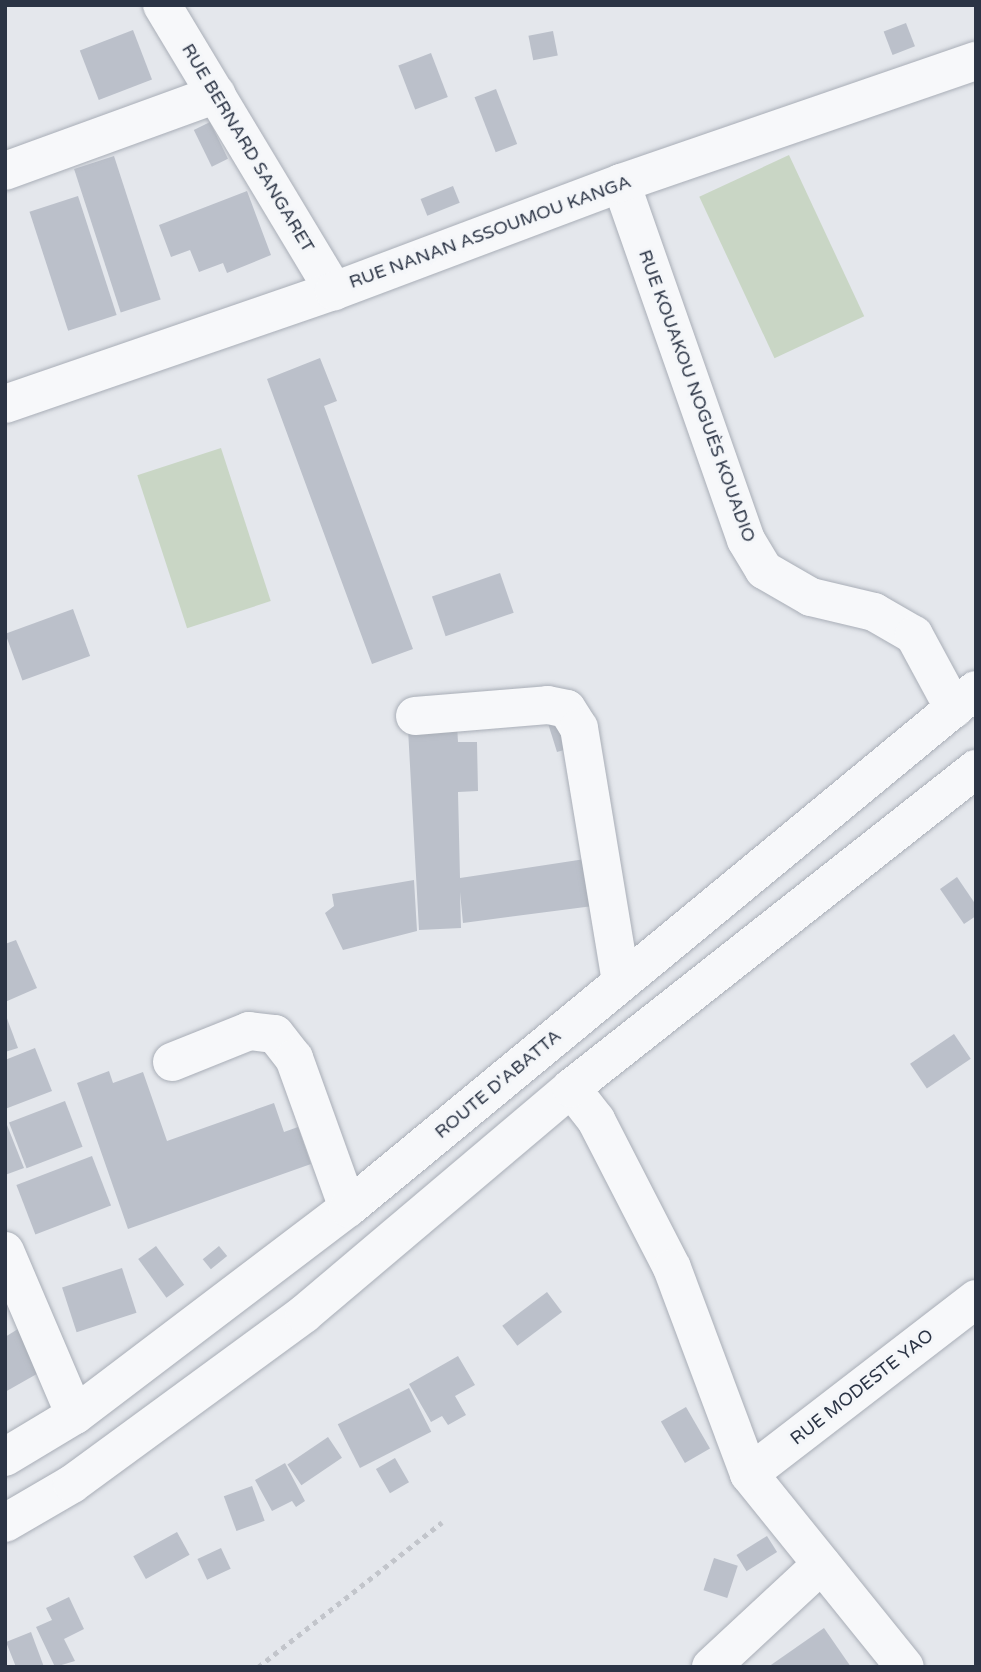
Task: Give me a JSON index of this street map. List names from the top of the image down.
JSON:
{
  "streets": {
    "street": [
      "RUE BERNARD SANGARET",
      "RUE NANAN ASSOUMOU KANGA",
      "RUE KOUAKOU NOGUÈS KOUADIO",
      "ROUTE D'ABATTA",
      "RUE MODESTE YAO"
    ]
  },
  "crossings": [
    ["RUE BERNARD SANGARET", "RUE NANAN ASSOUMOU KANGA"],
    ["RUE NANAN ASSOUMOU KANGA", "RUE KOUAKOU NOGUÈS KOUADIO"],
    ["RUE KOUAKOU NOGUÈS KOUADIO", "ROUTE D'ABATTA"]
  ]
}
